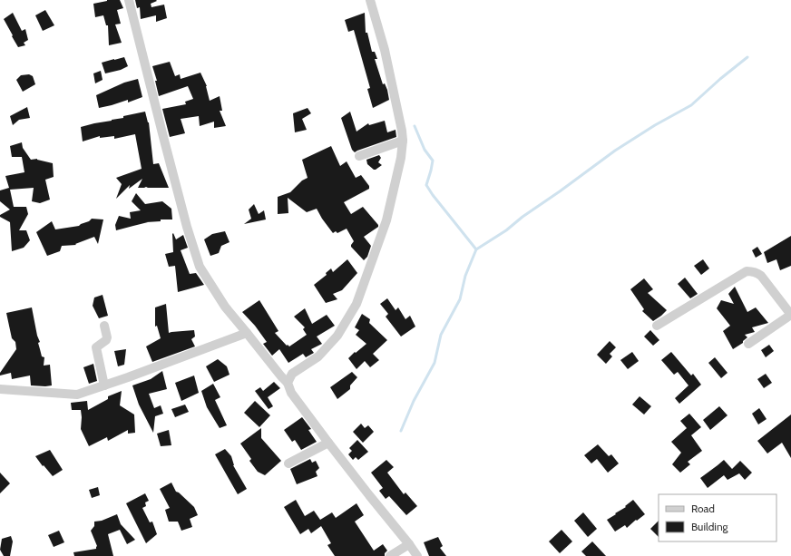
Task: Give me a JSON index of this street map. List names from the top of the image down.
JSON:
{
  "legend": ["Road", "Building"]
}
